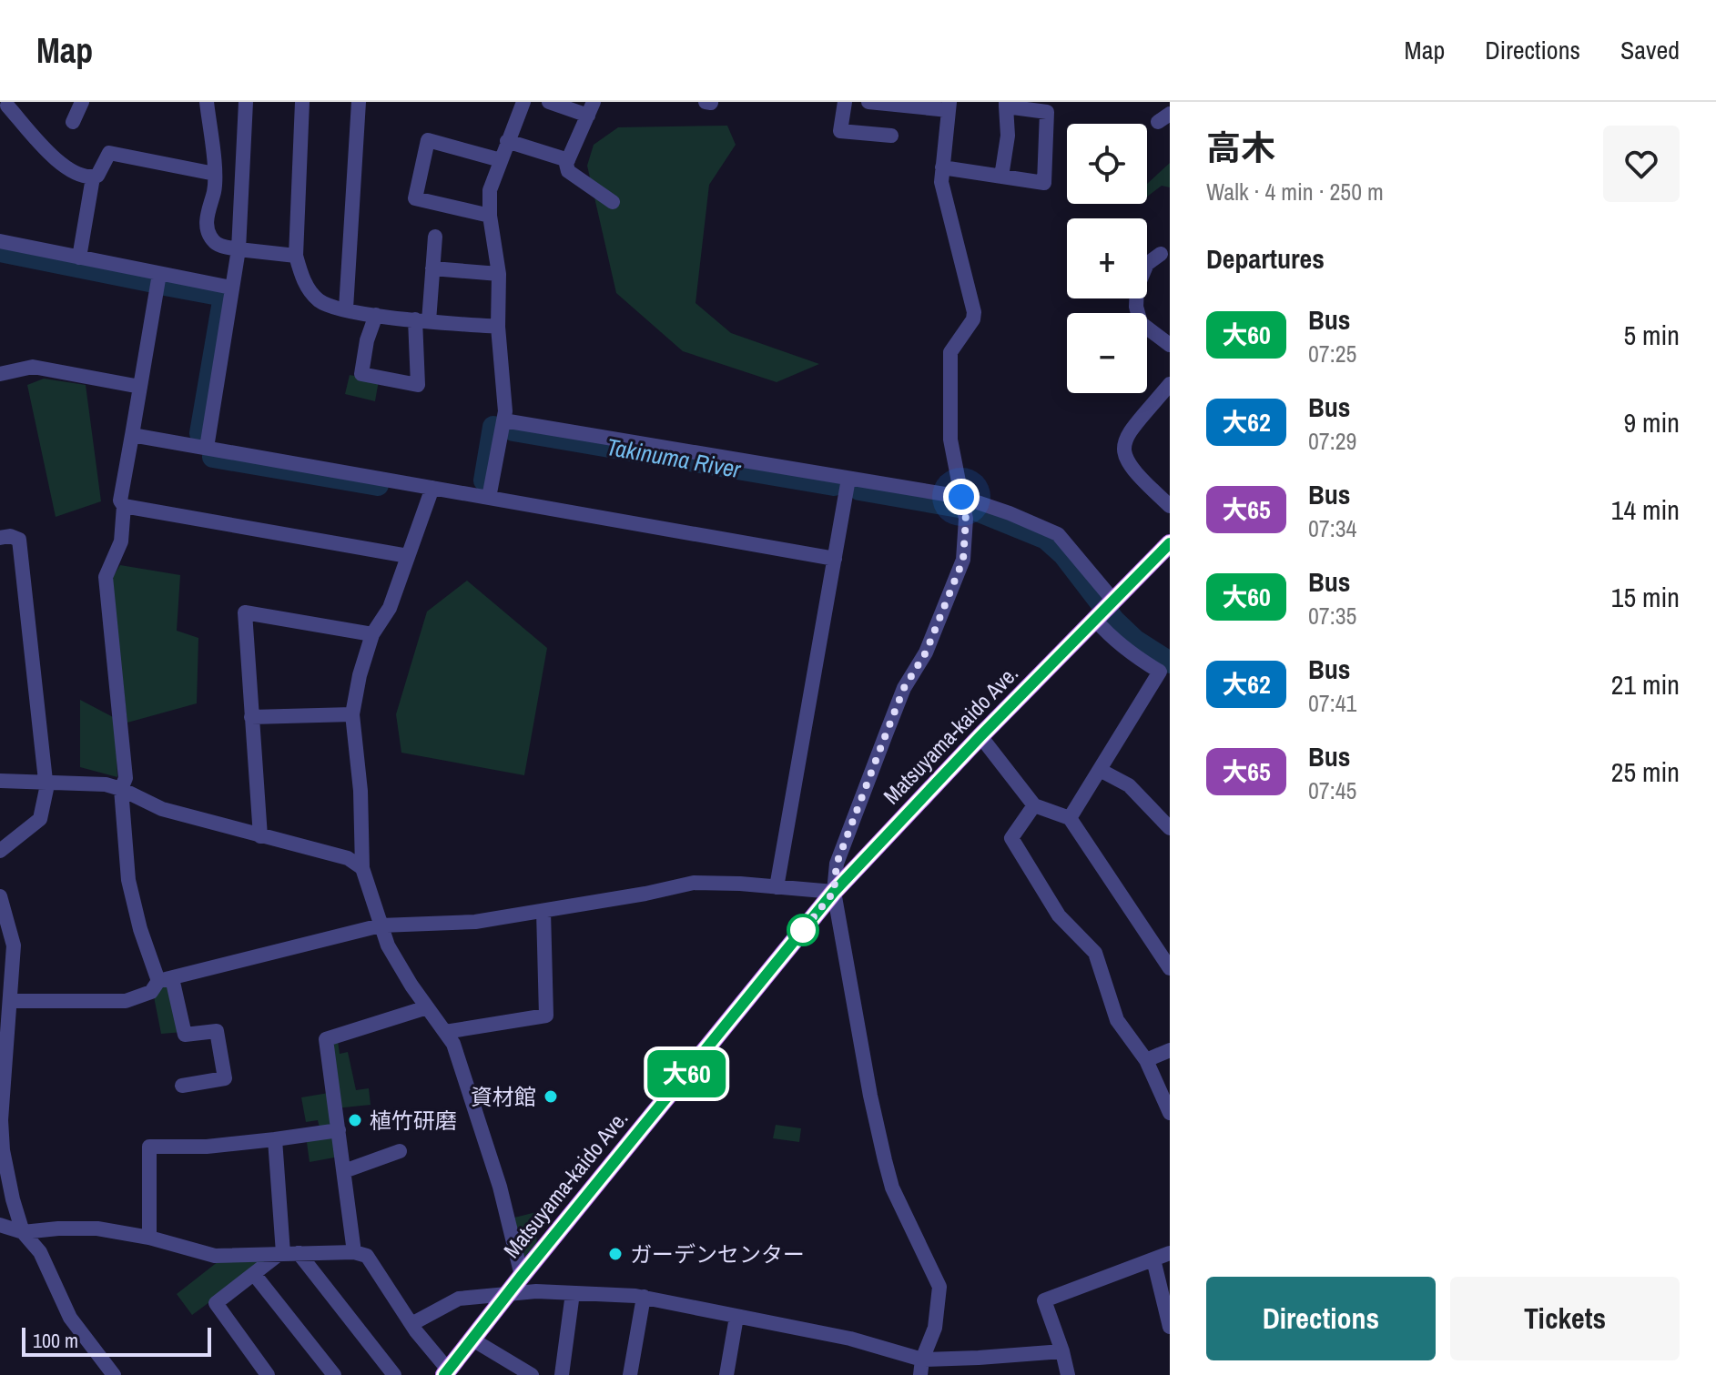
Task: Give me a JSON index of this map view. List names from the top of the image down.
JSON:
{
  "streets": {
    "main road": ["Matsuyama-kaido Ave."]
  },
  "water": ["Takinuma River"],
  "places": ["資材館", "植竹研磨", "ガーデンセンター"],
  "lines": ["bus line 大60"],
  "scale_bar": "100 m",
  "page": {
    "header": "Map",
    "nav": ["Map", "Directions", "Saved"],
    "on_map": "大60",
    "heading": [
      ["高木", "Walk · 4 min · 250 m"],
      "Departures"
    ],
    "map_buttons": ["+", "−"],
    "list": [
      {
        "mark": "大60",
        "name": "Bus",
        "note": "07:25",
        "value": "5 min"
      },
      {
        "mark": "大62",
        "name": "Bus",
        "note": "07:29",
        "value": "9 min"
      },
      {
        "mark": "大65",
        "name": "Bus",
        "note": "07:34",
        "value": "14 min"
      },
      {
        "mark": "大60",
        "name": "Bus",
        "note": "07:35",
        "value": "15 min"
      },
      {
        "mark": "大62",
        "name": "Bus",
        "note": "07:41",
        "value": "21 min"
      },
      {
        "mark": "大65",
        "name": "Bus",
        "note": "07:45",
        "value": "25 min"
      }
    ],
    "buttons": ["Directions", "Tickets"],
    "scale": "100 m"
  }
}
